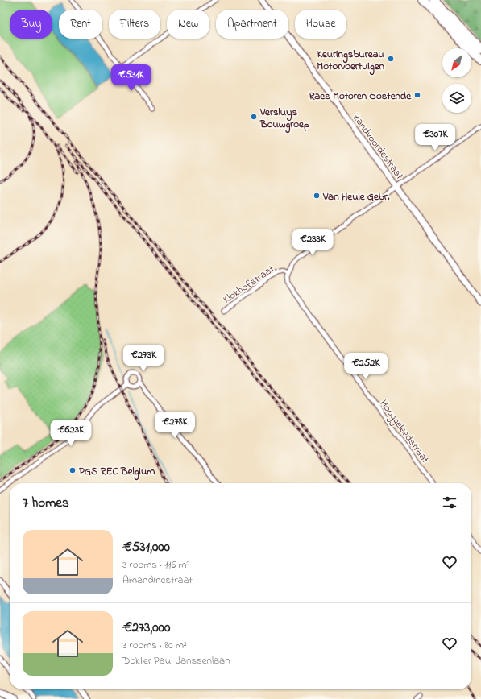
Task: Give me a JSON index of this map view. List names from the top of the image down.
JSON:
{
  "streets": {
    "main road": ["Zandvoordestraat"],
    "street": ["Klokhofstraat", "Hooggeleedstraat"]
  },
  "crossings": [
    ["Zandvoordestraat", "Klokhofstraat"],
    ["Klokhofstraat", "Hooggeleedstraat"]
  ],
  "places": [
    "Keuringsbureau Motorvoertuigen",
    "Raes Motoren Oostende",
    "Versluys Bouwgroep",
    "Van Heule Gebr.",
    "PGS REC Belgium"
  ],
  "north": "bottom left",
  "page": {
    "chip": [
      "Buy",
      "Rent",
      "Filters",
      "New",
      "Apartment",
      "House"
    ],
    "price": [
      "€531K",
      "€307K",
      "€233K",
      "€273K",
      "€252K",
      "€278K",
      "€623K"
    ],
    "heading": "7 homes",
    "list": [
      {
        "name": "€531,000",
        "note": "3 rooms · 116 m² · Amandinestraat"
      },
      {
        "name": "€273,000",
        "note": "3 rooms · 80 m² · Dokter Paul Janssenlaan"
      }
    ]
  }
}
